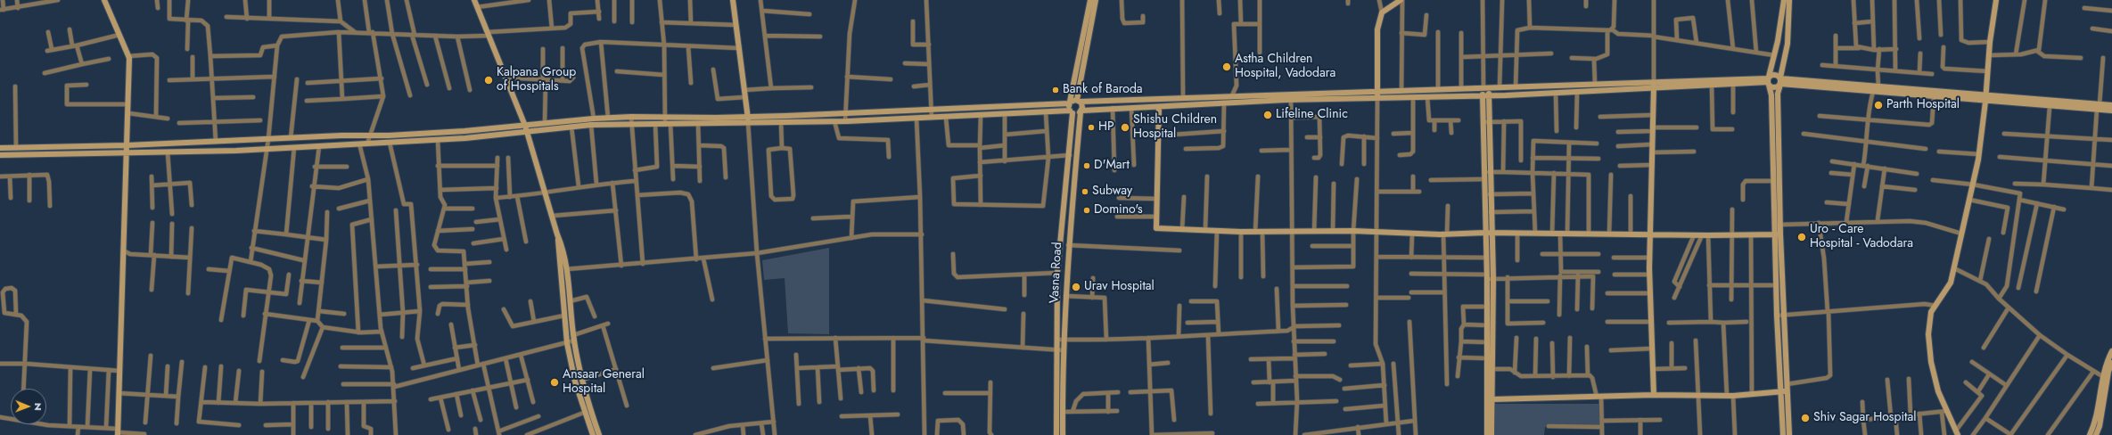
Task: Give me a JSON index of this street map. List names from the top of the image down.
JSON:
{
  "streets": {
    "street": ["Vasna Road"]
  },
  "places": [
    "Astha Children Hospital, Vadodara",
    "Kalpana Group of Hospitals",
    "Bank of Baroda",
    "Parth Hospital",
    "Lifeline Clinic",
    "HP",
    "Shishu Children Hospital",
    "D'Mart",
    "Subway",
    "Domino's",
    "Uro - Care Hospital - Vadodara",
    "Urav Hospital",
    "Ansaar General Hospital",
    "Shiv Sagar Hospital"
  ],
  "north": "right"
}
